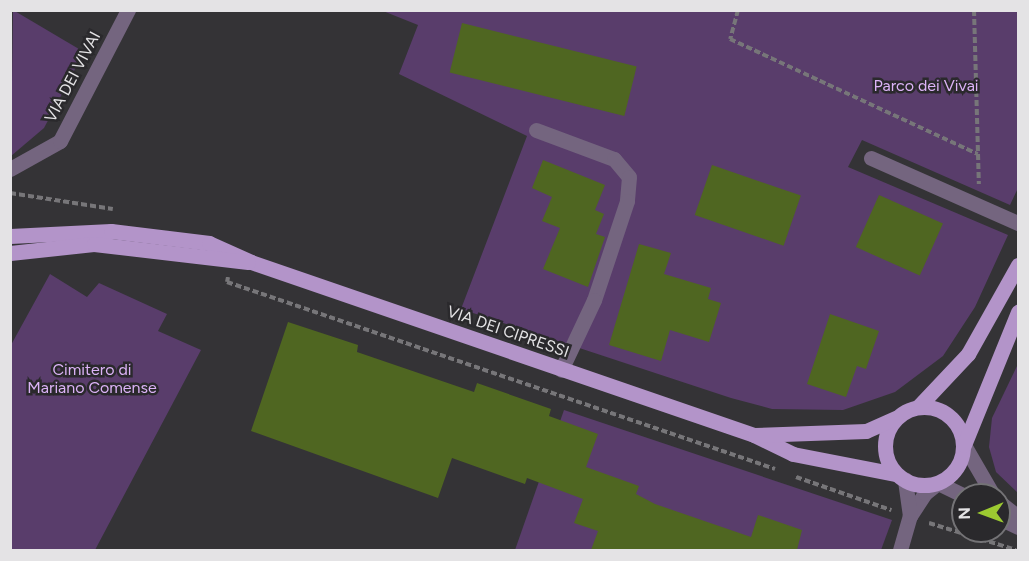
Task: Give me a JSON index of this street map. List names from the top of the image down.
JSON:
{
  "streets": {
    "main road": ["VIA DEI CIPRESSI"],
    "street": ["VIA DEI VIVAI"]
  },
  "parks": ["Parco dei Vivai", "Cimitero di Mariano Comense"],
  "north": "left"
}
